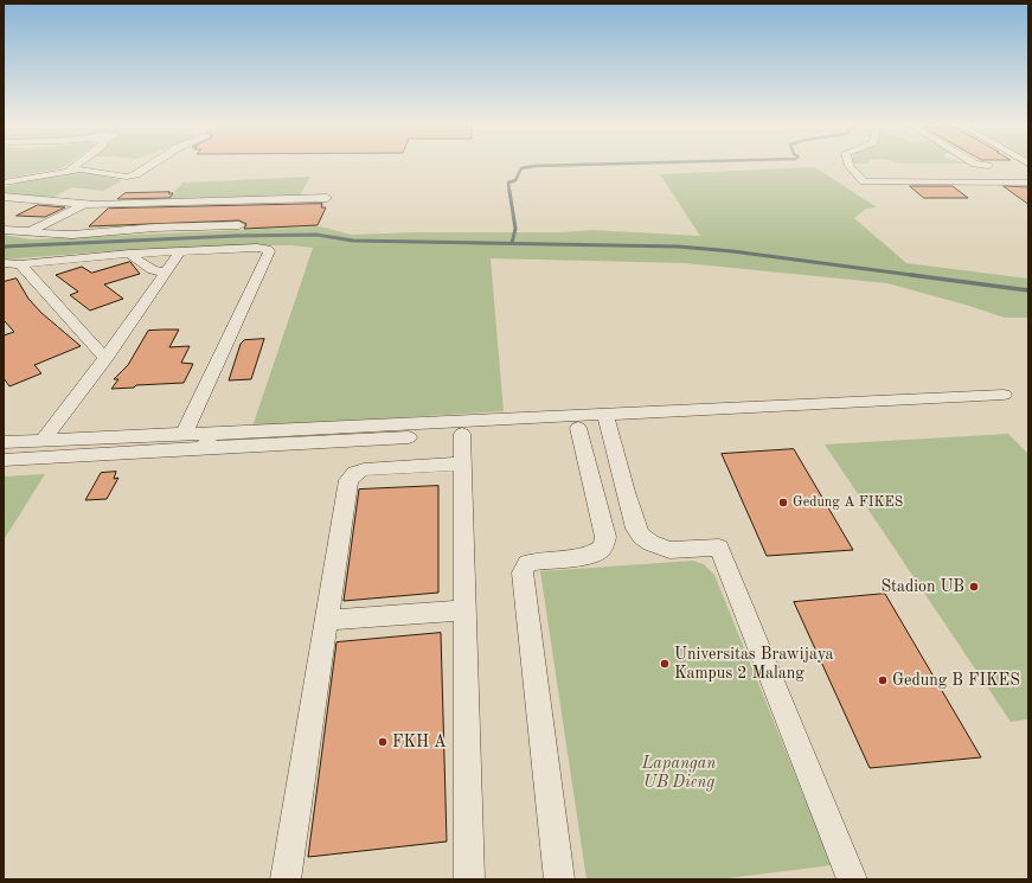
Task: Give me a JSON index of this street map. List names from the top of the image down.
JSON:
{
  "parks": ["Lapangan UB Dieng"],
  "places": [
    "Gedung A FIKES",
    "Stadion UB",
    "Universitas Brawijaya Kampus 2 Malang",
    "Gedung B FIKES",
    "FKH A"
  ]
}
